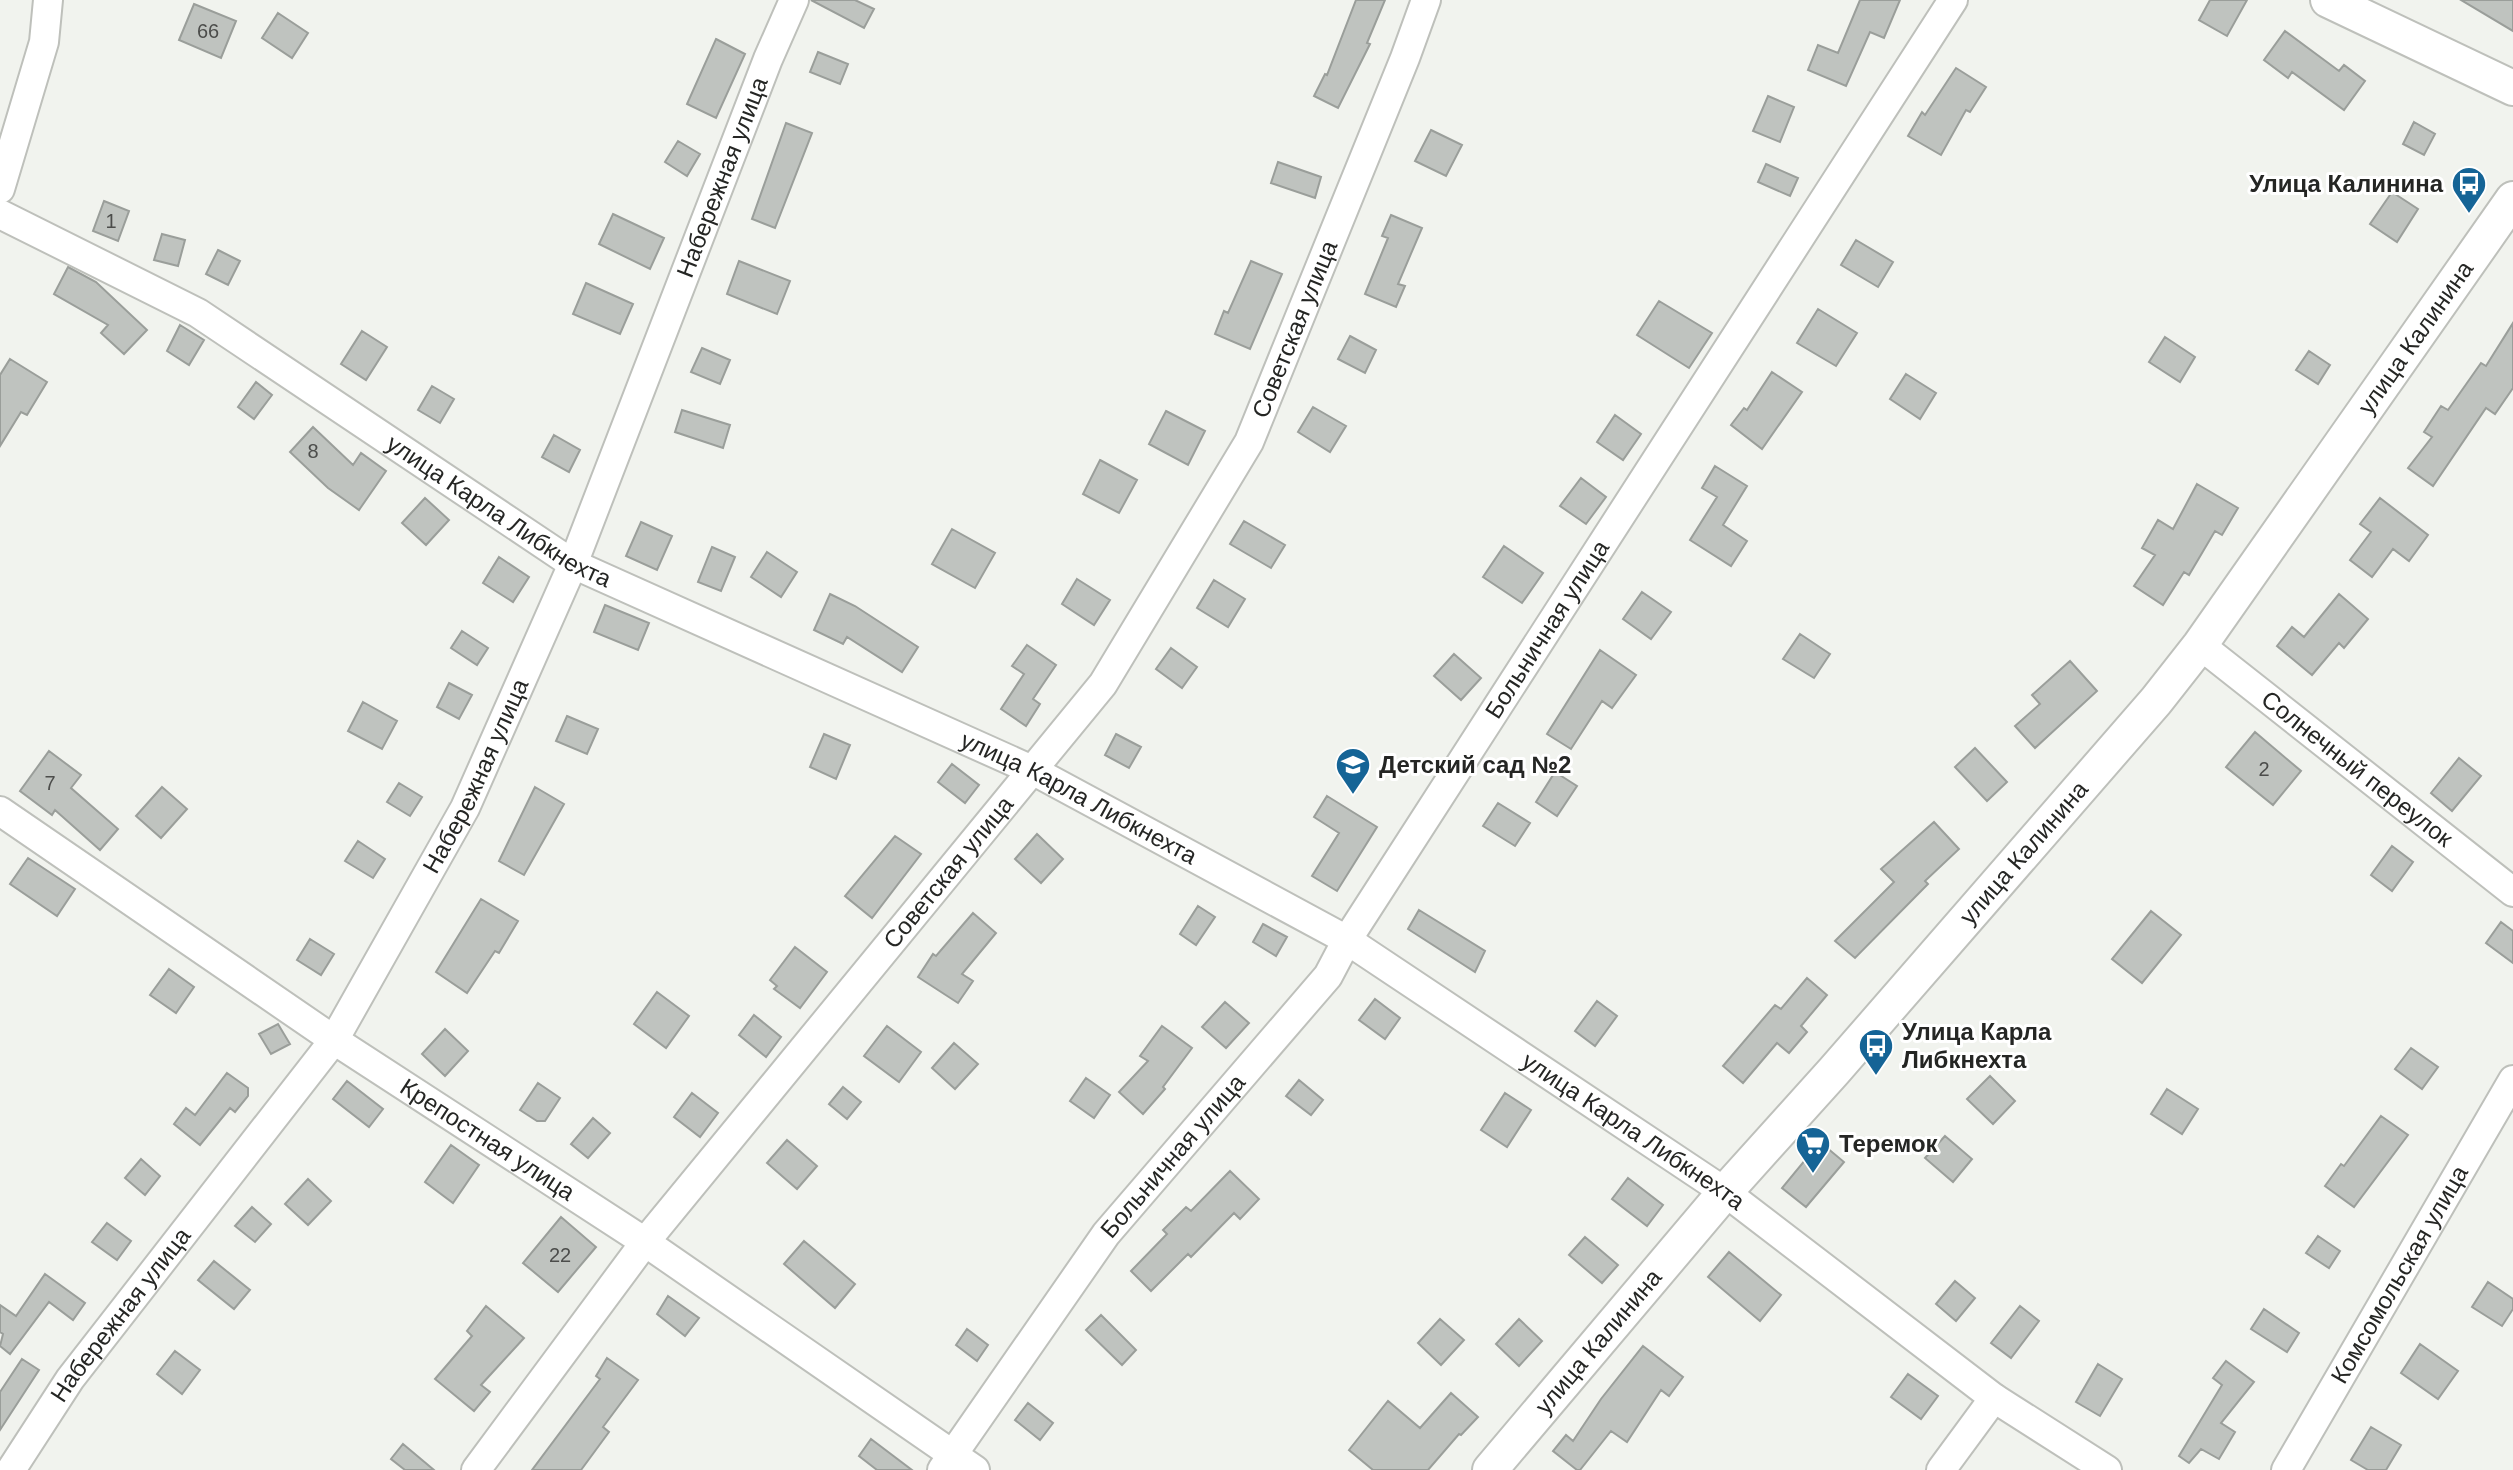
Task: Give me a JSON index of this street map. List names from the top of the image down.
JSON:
{
  "streets": {
    "street": [
      "Набережная улица",
      "Советская улица",
      "улица Калинина",
      "улица Карла Либкнехта",
      "Больничная улица",
      "Солнечный переулок",
      "Крепостная улица",
      "Комсомольская улица"
    ]
  },
  "crossings": [
    ["Набережная улица", "улица Карла Либкнехта"],
    ["Набережная улица", "Крепостная улица"],
    ["Советская улица", "улица Карла Либкнехта"],
    ["Советская улица", "Крепостная улица"],
    ["улица Калинина", "улица Карла Либкнехта"],
    ["улица Калинина", "Солнечный переулок"],
    ["улица Карла Либкнехта", "Больничная улица"],
    ["Больничная улица", "Крепостная улица"]
  ],
  "places": {
    "bus stop": ["Улица Калинина", "Улица Карла Либкнехта"],
    "school or university": ["Детский сад №2"],
    "supermarket": ["Теремок"]
  },
  "house_numbers": [
    "66",
    "1",
    "8",
    "2",
    "7",
    "22"
  ]
}
